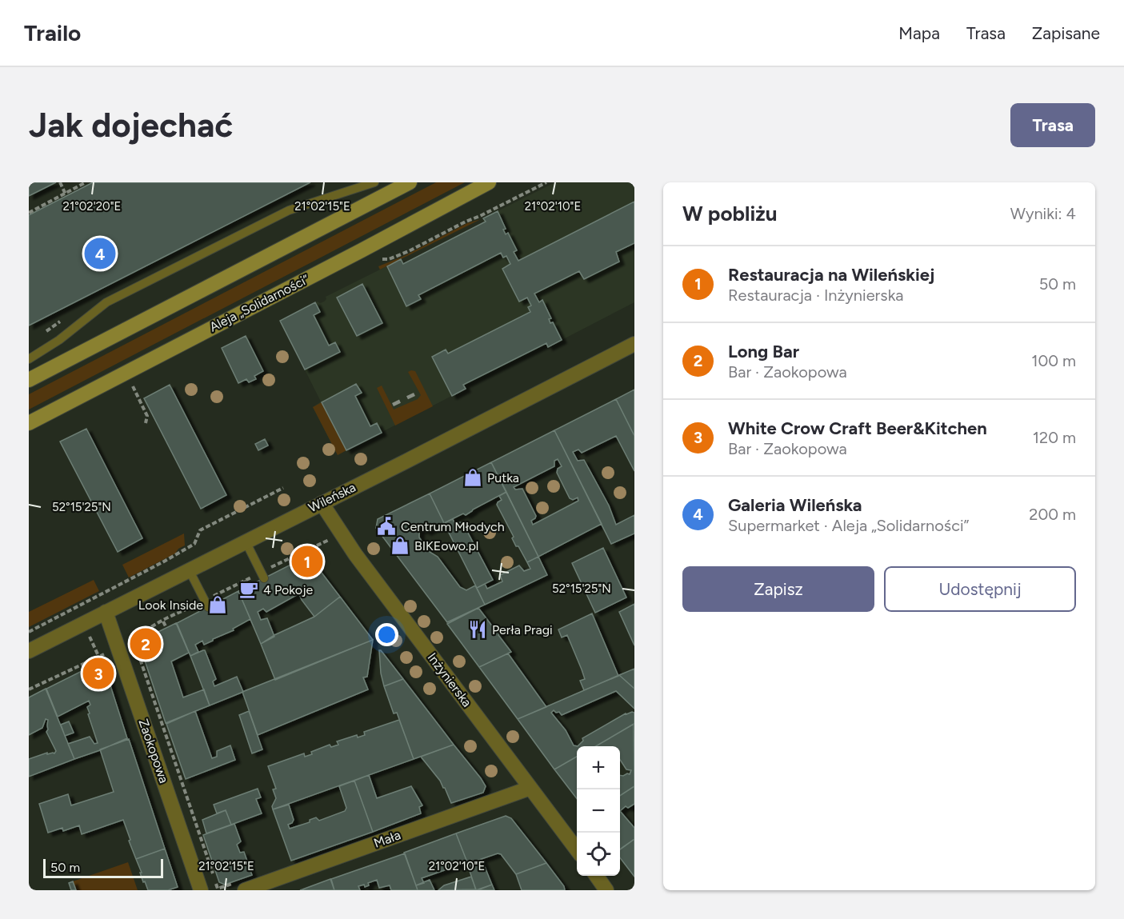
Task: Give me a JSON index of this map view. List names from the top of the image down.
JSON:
{
  "streets": {
    "main road": ["Aleja „Solidarności”"],
    "street": [
      "Wileńska",
      "Inżynierska",
      "Zaokopowa",
      "Mała"
    ]
  },
  "crossings": [
    ["Wileńska", "Inżynierska"],
    ["Wileńska", "Zaokopowa"],
    ["Inżynierska", "Mała"]
  ],
  "places": {
    "shop": ["Putka", "BIKEowo.pl", "Look Inside"],
    "public building": ["Centrum Młodych"],
    "cafe": ["4 Pokoje"],
    "restaurant": ["Perła Pragi"]
  },
  "scale_bar": "50 m",
  "page": {
    "header": "Trailo",
    "nav": ["Mapa", "Trasa", "Zapisane"],
    "buttons": [
      "Trasa",
      ["Zapisz", "Udostępnij"]
    ],
    "title": "Jak dojechać",
    "heading": ["W pobliżu", "Wyniki: 4"],
    "pins": [
      "4",
      "1",
      "2",
      "3"
    ],
    "list": [
      {
        "mark": "1",
        "name": "Restauracja na Wileńskiej",
        "note": "Restauracja · Inżynierska",
        "value": "50 m"
      },
      {
        "mark": "2",
        "name": "Long Bar",
        "note": "Bar · Zaokopowa",
        "value": "100 m"
      },
      {
        "mark": "3",
        "name": "White Crow Craft Beer&Kitchen",
        "note": "Bar · Zaokopowa",
        "value": "120 m"
      },
      {
        "mark": "4",
        "name": "Galeria Wileńska",
        "note": "Supermarket · Aleja „Solidarności”",
        "value": "200 m"
      }
    ],
    "map_buttons": ["+", "−"],
    "scale": "50 m"
  },
  "coordinates": [
    "21°02'20\"E",
    "21°02'15\"E",
    "21°02'10\"E",
    "52°15'25\"N"
  ]
}
